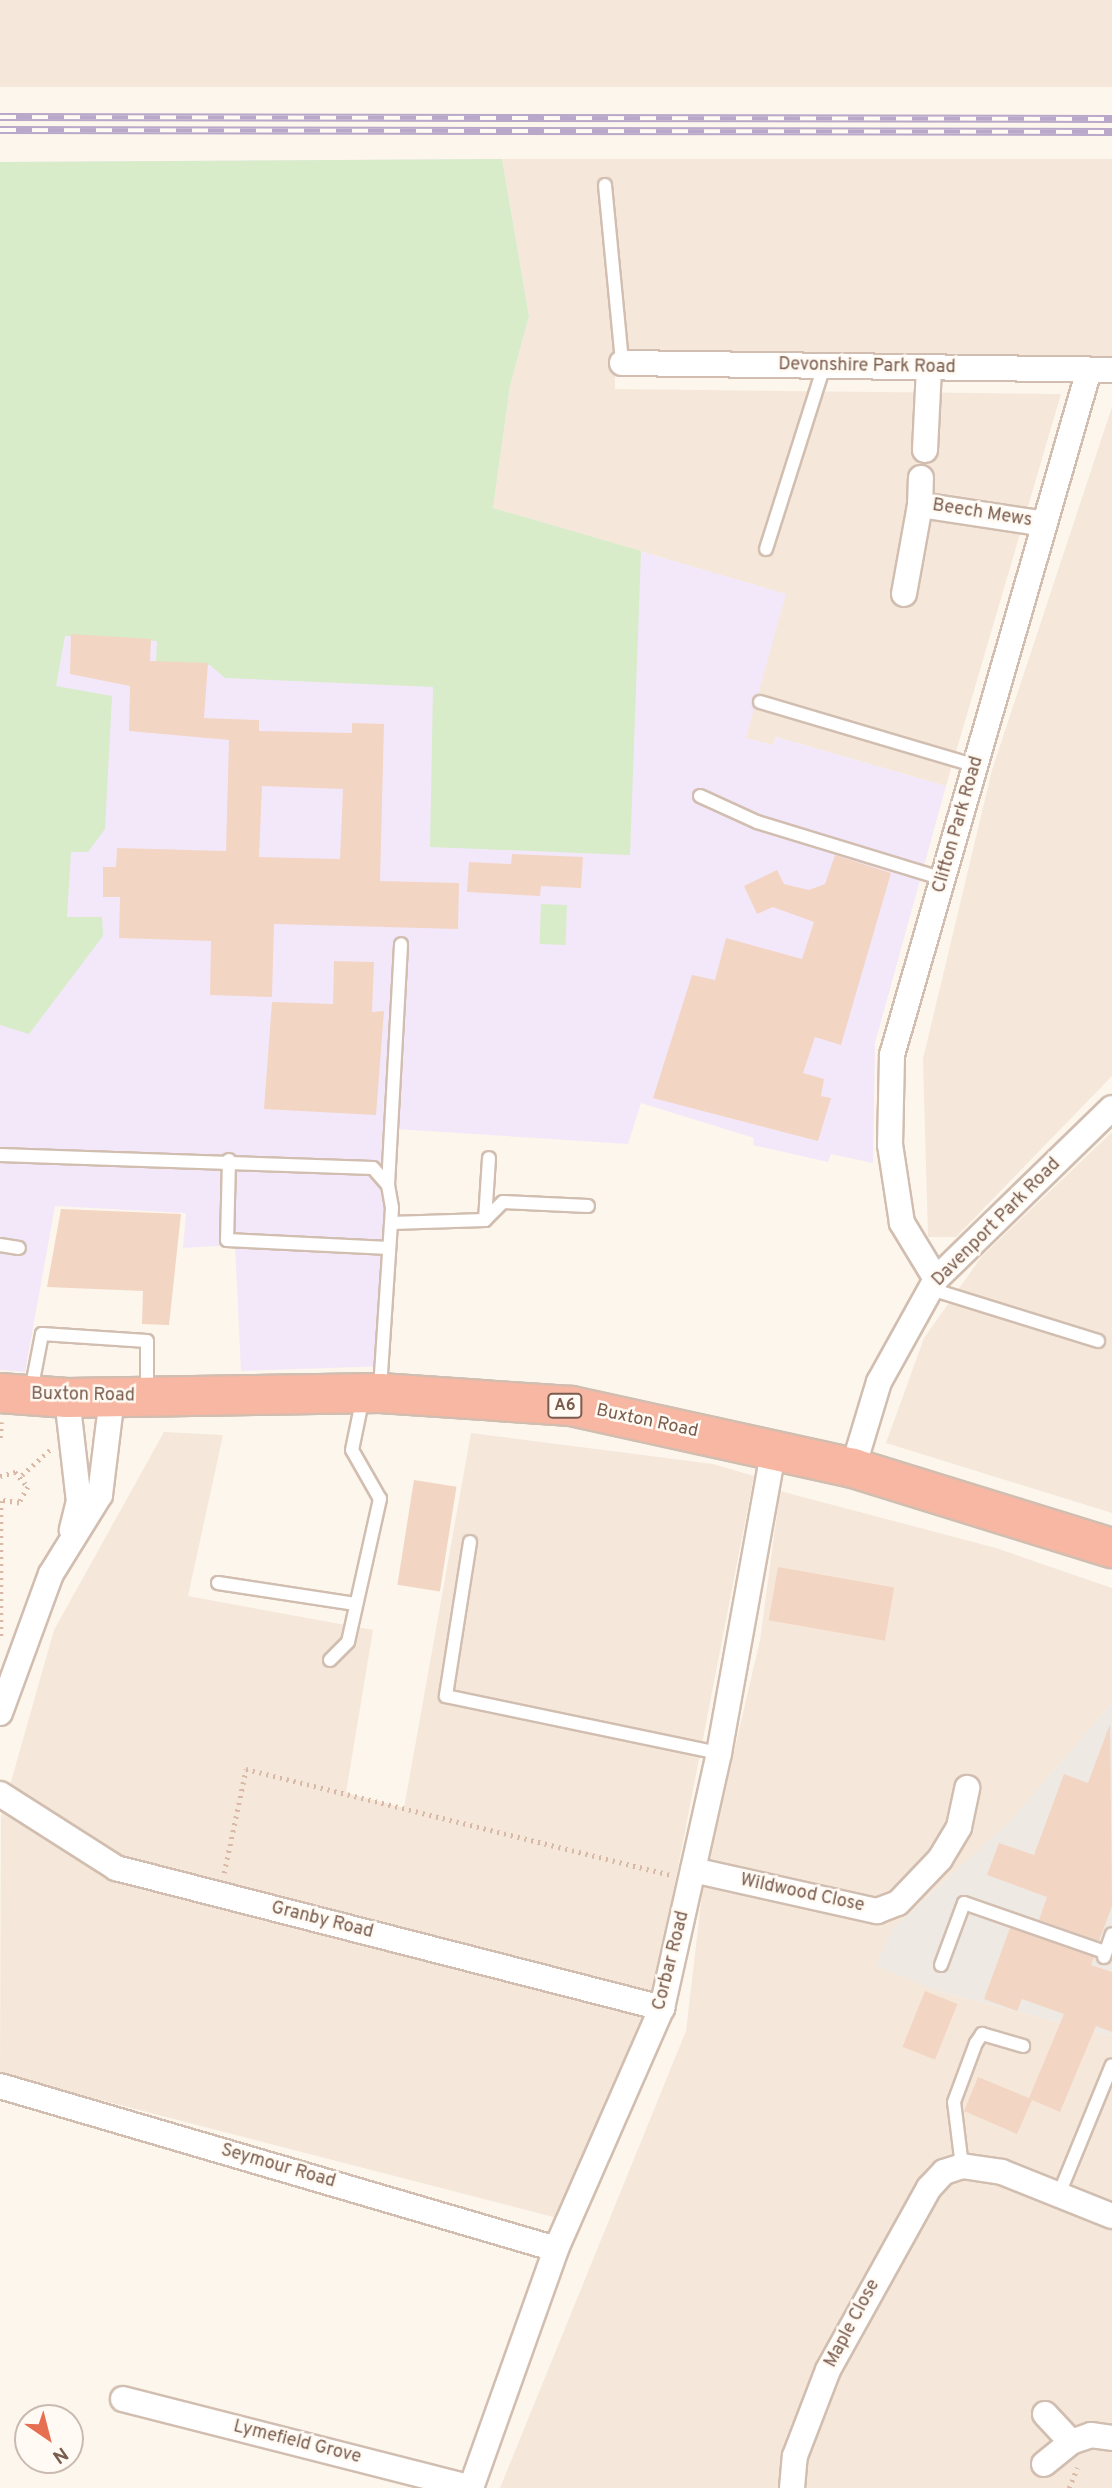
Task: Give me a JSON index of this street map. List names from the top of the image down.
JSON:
{
  "streets": {
    "highway": ["Buxton Road", "A6"],
    "street": [
      "Devonshire Park Road",
      "Beech Mews",
      "Clifton Park Road",
      "Davenport Park Road",
      "Wildwood Close",
      "Granby Road",
      "Corbar Road",
      "Seymour Road",
      "Maple Close",
      "Lymefield Grove"
    ]
  },
  "crossings": [
    ["Devonshire Park Road", "Clifton Park Road"],
    ["Beech Mews", "Clifton Park Road"],
    ["Clifton Park Road", "Davenport Park Road"],
    ["Davenport Park Road", "Buxton Road"],
    ["Buxton Road", "Corbar Road"],
    ["Wildwood Close", "Corbar Road"],
    ["Granby Road", "Corbar Road"],
    ["Corbar Road", "Seymour Road"],
    ["Corbar Road", "Lymefield Grove"]
  ],
  "north": "bottom right"
}
